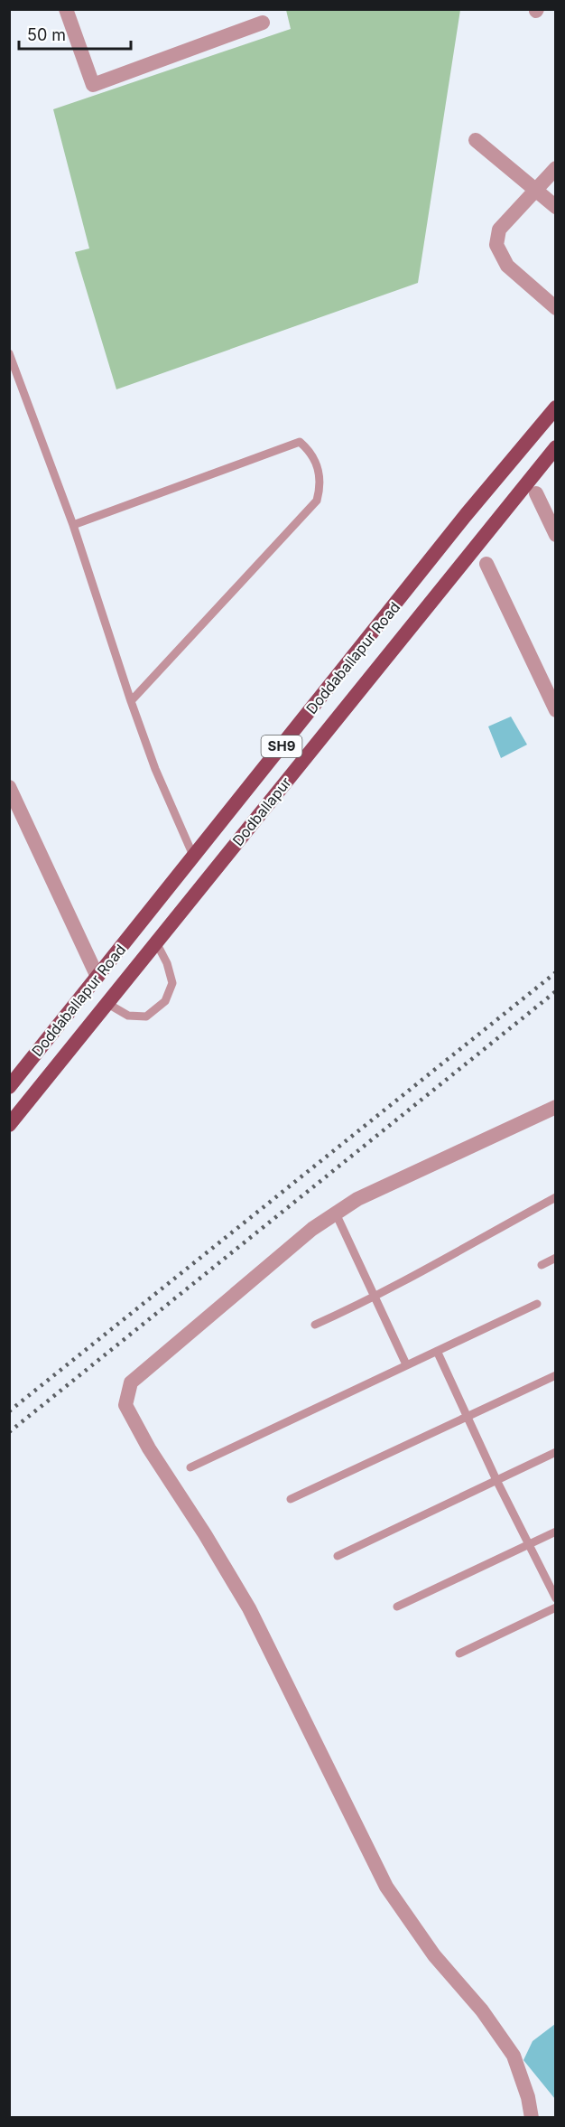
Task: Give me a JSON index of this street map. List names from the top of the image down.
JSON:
{
  "streets": {
    "main road": ["Doddaballapur Road", "SH9", "Dodballapur"]
  },
  "scale_bar": "50 m"
}
